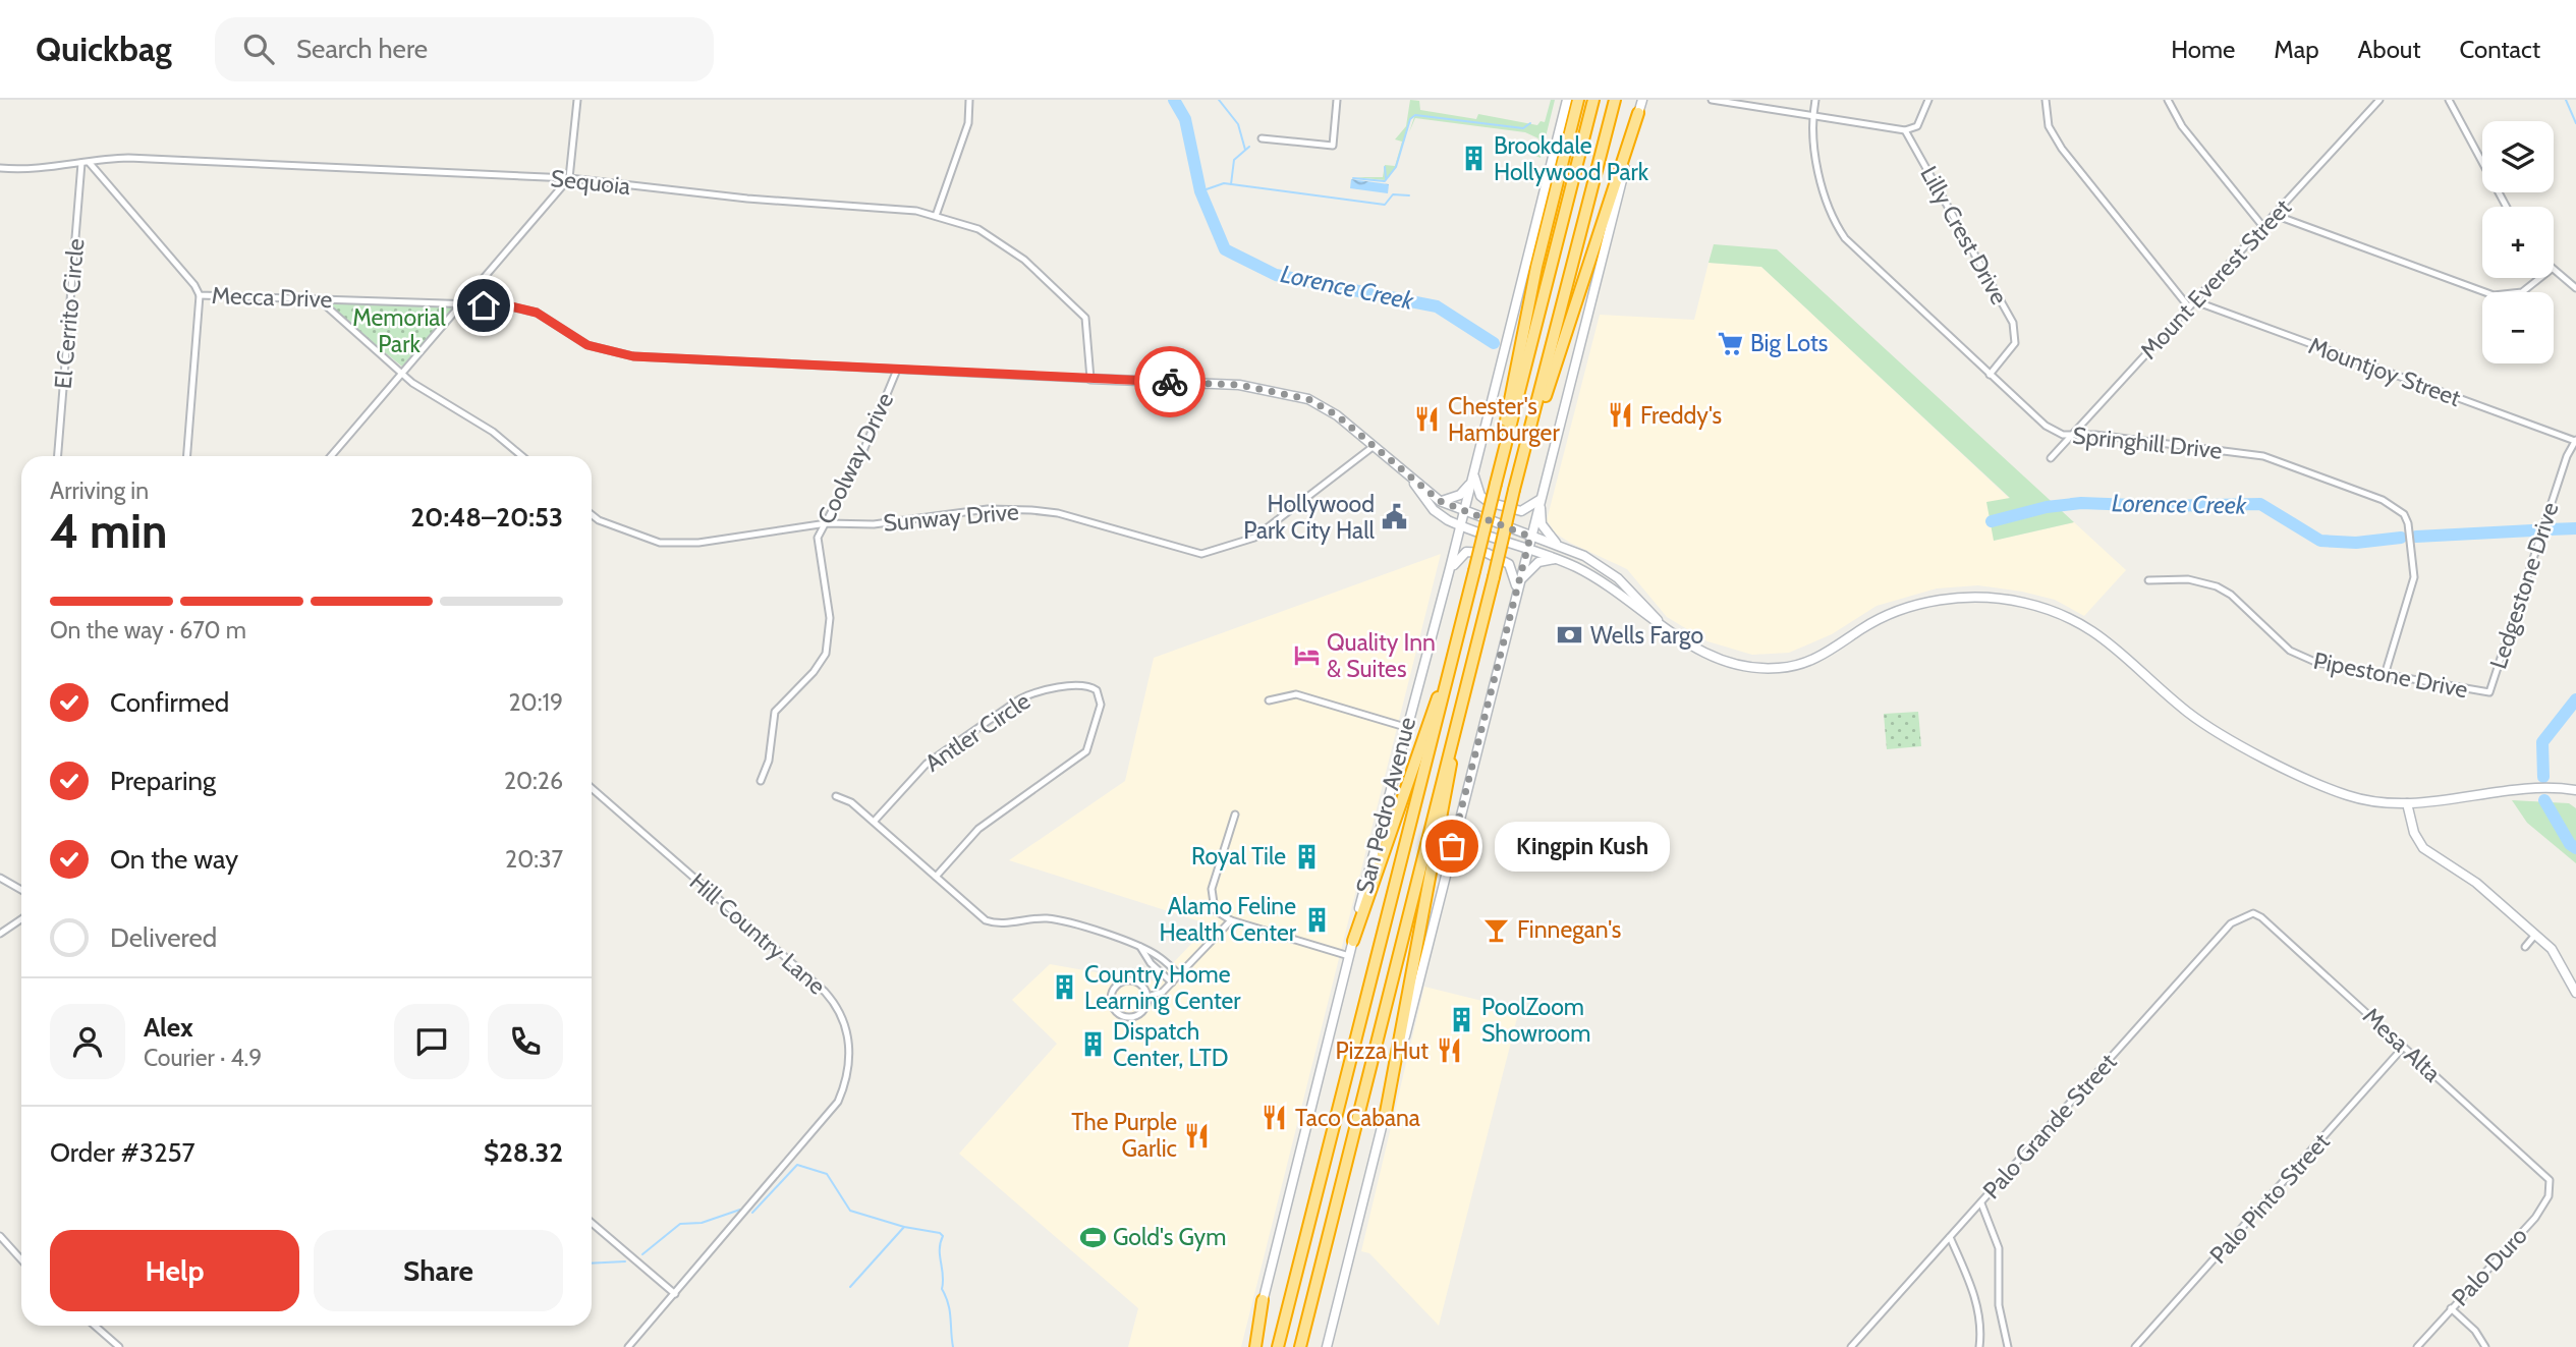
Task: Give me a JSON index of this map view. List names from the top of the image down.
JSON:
{
  "streets": {
    "main road": ["Mecca Drive", "San Pedro Avenue"],
    "street": [
      "Sequoia",
      "Lilly Crest Drive",
      "Mount Everest Street",
      "El Cerrito Circle",
      "Mountjoy Street",
      "Springhill Drive",
      "Coolway Drive",
      "Sunway Drive",
      "Ledgestone Drive",
      "Pipestone Drive",
      "Antler Circle",
      "Hill Country Lane",
      "Mesa Alta",
      "Palo Grande Street",
      "Palo Pinto Street",
      "Palo Duro"
    ]
  },
  "crossings": [
    ["Sequoia", "Mecca Drive"],
    ["Sequoia", "El Cerrito Circle"],
    ["Lilly Crest Drive", "Springhill Drive"],
    ["Mount Everest Street", "Mountjoy Street"],
    ["Mount Everest Street", "Springhill Drive"],
    ["Mecca Drive", "El Cerrito Circle"],
    ["Mecca Drive", "Coolway Drive"],
    ["Mecca Drive", "Sunway Drive"],
    ["Mecca Drive", "San Pedro Avenue"],
    ["Mountjoy Street", "Ledgestone Drive"],
    ["Springhill Drive", "Pipestone Drive"],
    ["Coolway Drive", "Sunway Drive"],
    ["Ledgestone Drive", "Pipestone Drive"],
    ["Mesa Alta", "Palo Grande Street"],
    ["Mesa Alta", "Palo Pinto Street"],
    ["Mesa Alta", "Palo Duro"]
  ],
  "water": ["Lorence Creek"],
  "parks": ["Memorial Park"],
  "places": {
    "building": [
      "Brookdale Hollywood Park",
      "Royal Tile",
      "Alamo Feline Health Center",
      "Country Home Learning Center",
      "PoolZoom Showroom",
      "Dispatch Center, LTD"
    ],
    "supermarket": ["Big Lots"],
    "restaurant": [
      "Freddy's",
      "Chester's Hamburger",
      "Pizza Hut",
      "Taco Cabana",
      "The Purple Garlic"
    ],
    "public building": ["Hollywood Park City Hall"],
    "bank": ["Wells Fargo"],
    "hotel": ["Quality Inn & Suites"],
    "other": ["Kingpin Kush"],
    "bar": ["Finnegan's"],
    "sports": ["Gold's Gym"]
  },
  "page": {
    "header": "Quickbag",
    "search": "Search here",
    "nav": [
      "Home",
      "Map",
      "About",
      "Contact"
    ],
    "map_buttons": ["+", "−"],
    "heading": ["4 min", "Arriving in", "20:48–20:53"],
    "panel": [
      "Alex",
      "Courier · 4.9",
      "Order #3257",
      "$28.32"
    ],
    "bar": "On the way · 670 m",
    "list": [
      ["Confirmed", "20:19"],
      ["Preparing", "20:26"],
      ["On the way", "20:37"],
      "Delivered"
    ],
    "bubble": "Kingpin Kush",
    "buttons": ["Help", "Share"]
  }
}
